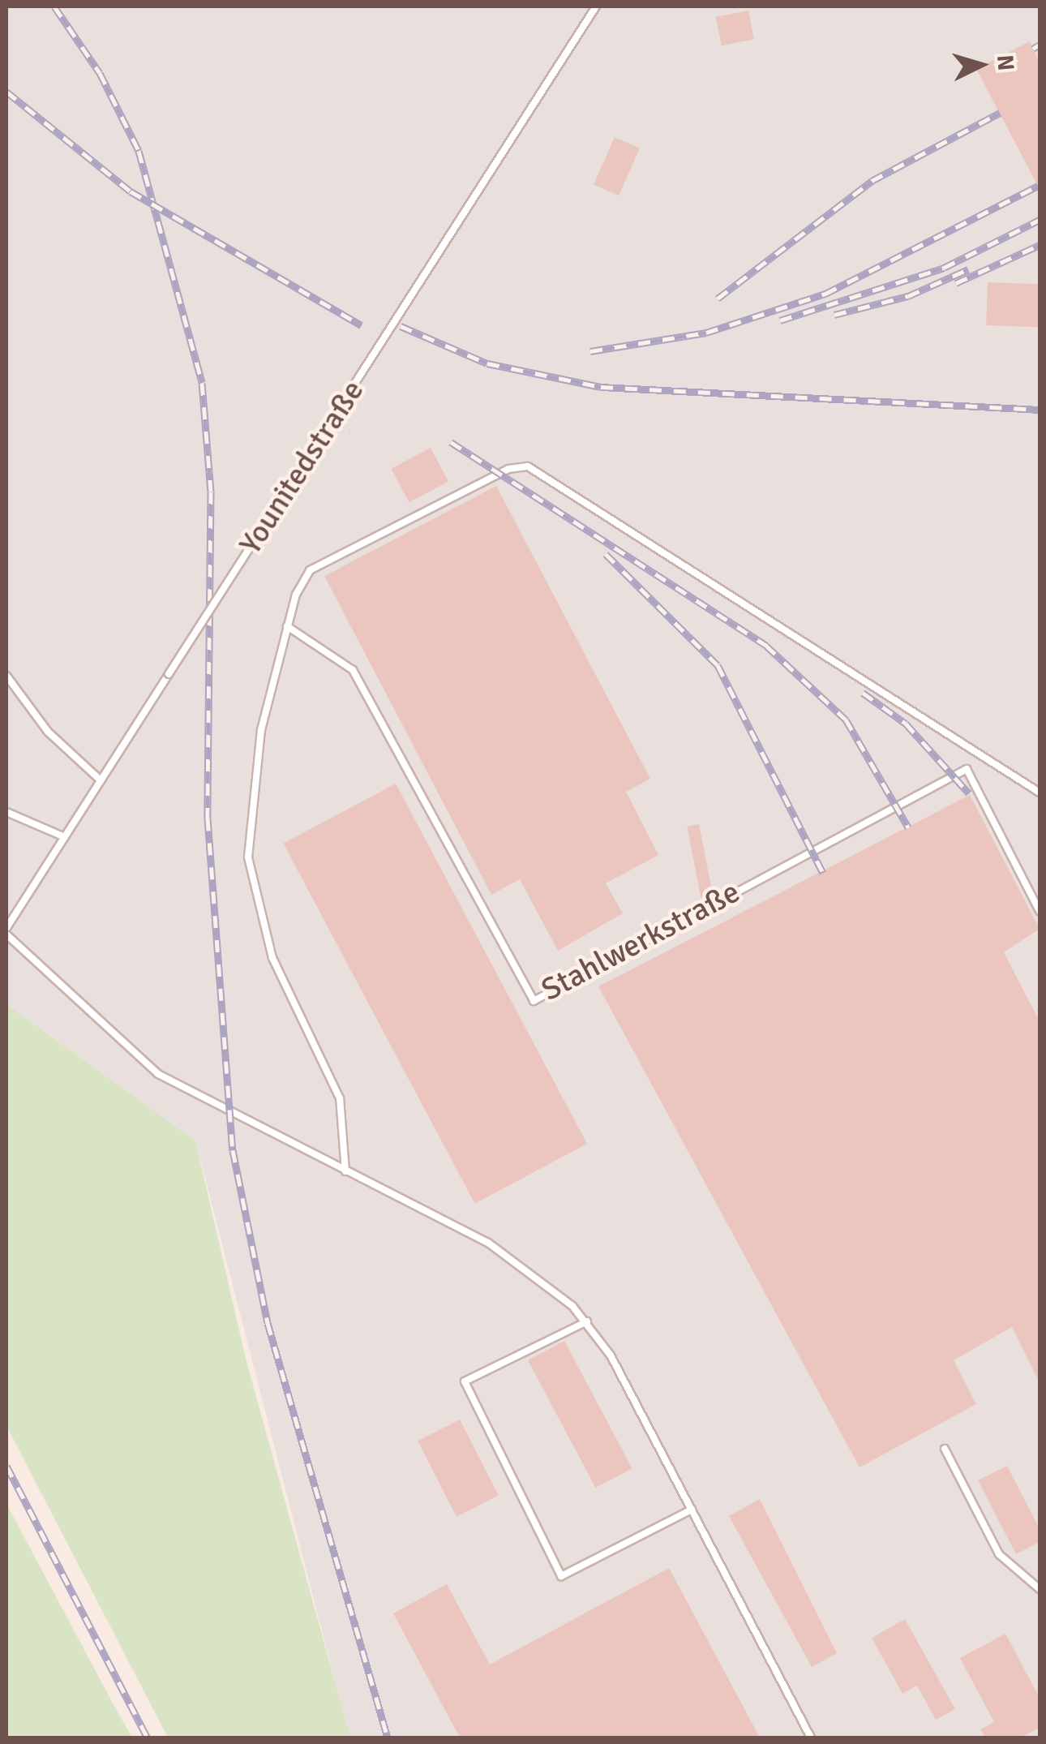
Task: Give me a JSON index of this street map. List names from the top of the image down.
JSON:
{
  "streets": {
    "lane": ["Younitedstraße", "Stahlwerkstraße"]
  },
  "north": "right"
}
